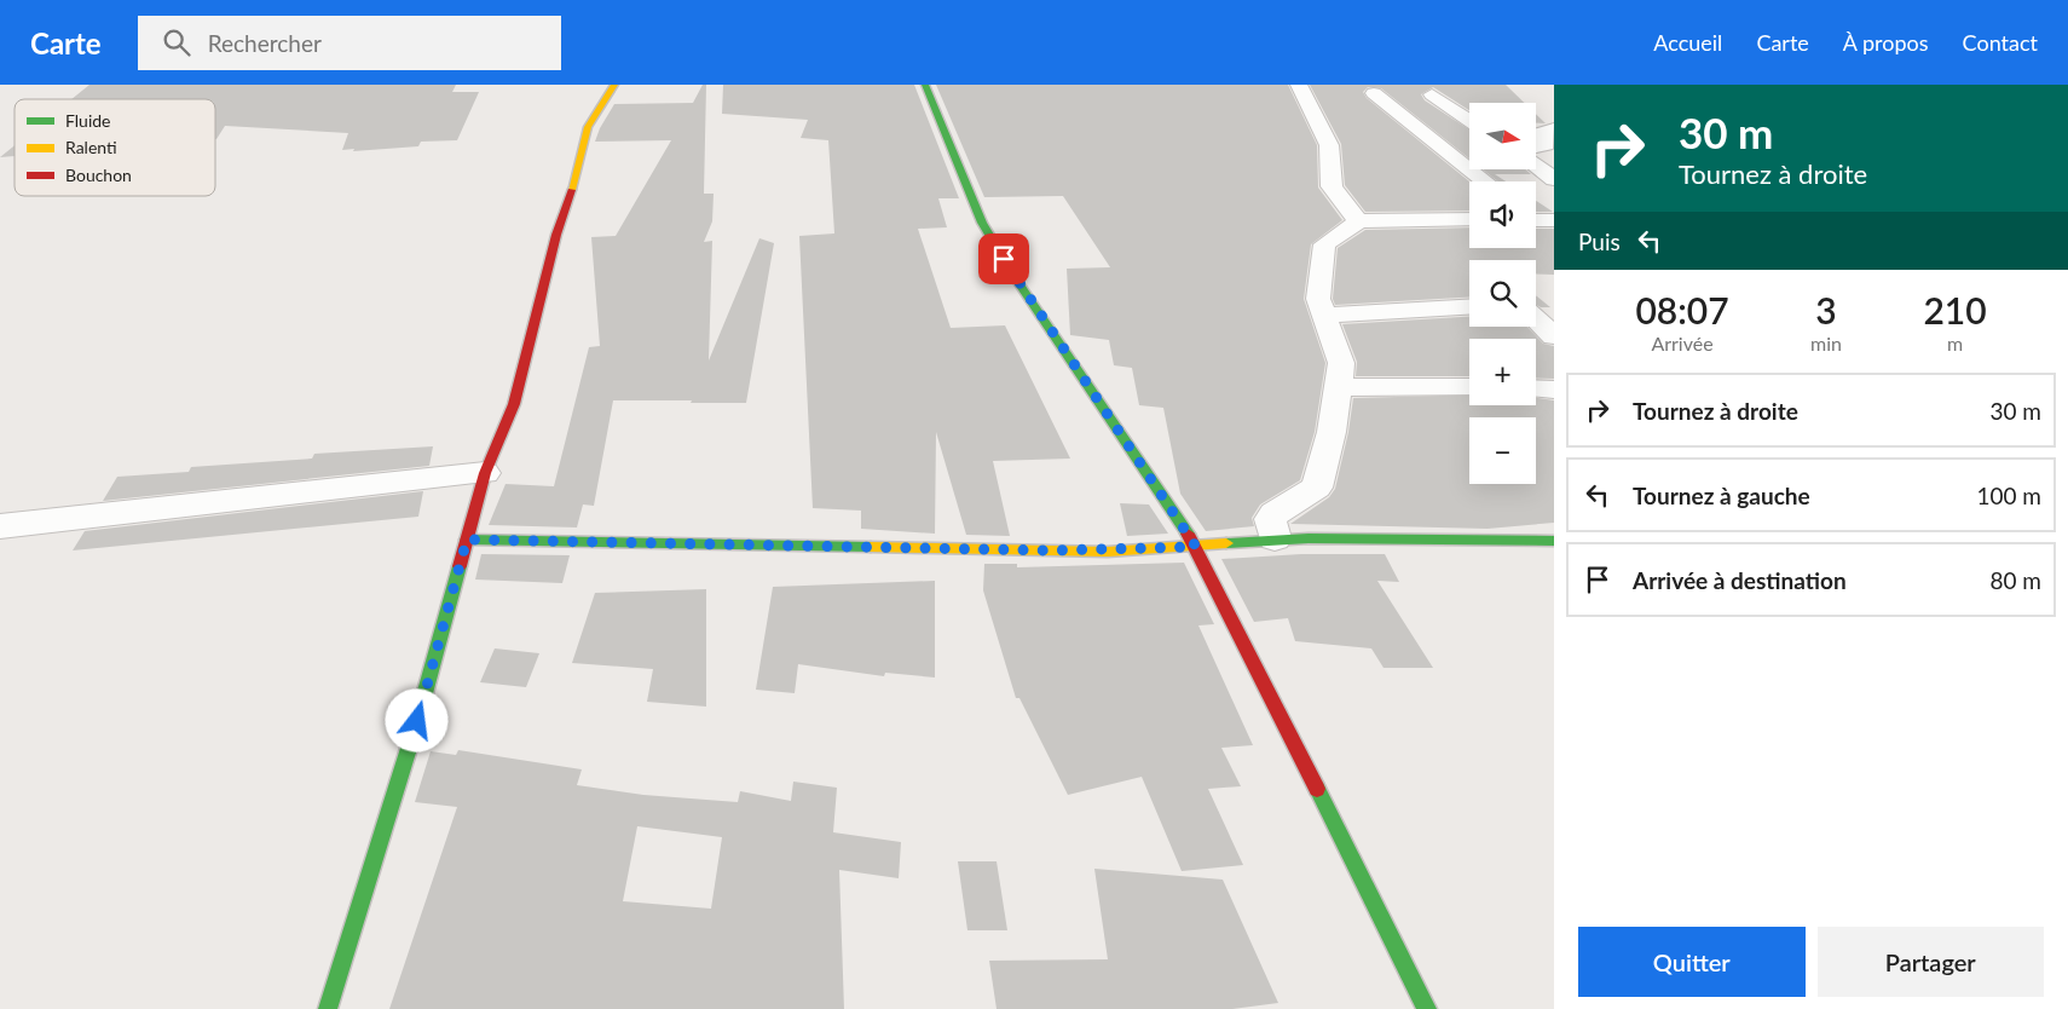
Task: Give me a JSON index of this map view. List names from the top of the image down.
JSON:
{
  "legend": ["Fluide", "Ralenti", "Bouchon"],
  "north": "right",
  "page": {
    "header": "Carte",
    "search": "Rechercher",
    "nav": [
      "Accueil",
      "Carte",
      "À propos",
      "Contact"
    ],
    "turn": ["30 m", "Tournez à droite"],
    "map_buttons": ["+", "−"],
    "then": "Puis",
    "eta": [
      "08:07",
      "Arrivée",
      "3",
      "min",
      "210",
      "m"
    ],
    "list": [
      {
        "name": "Tournez à droite",
        "value": "30 m"
      },
      {
        "name": "Tournez à gauche",
        "value": "100 m"
      },
      {
        "name": "Arrivée à destination",
        "value": "80 m"
      }
    ],
    "buttons": ["Quitter", "Partager"]
  }
}
